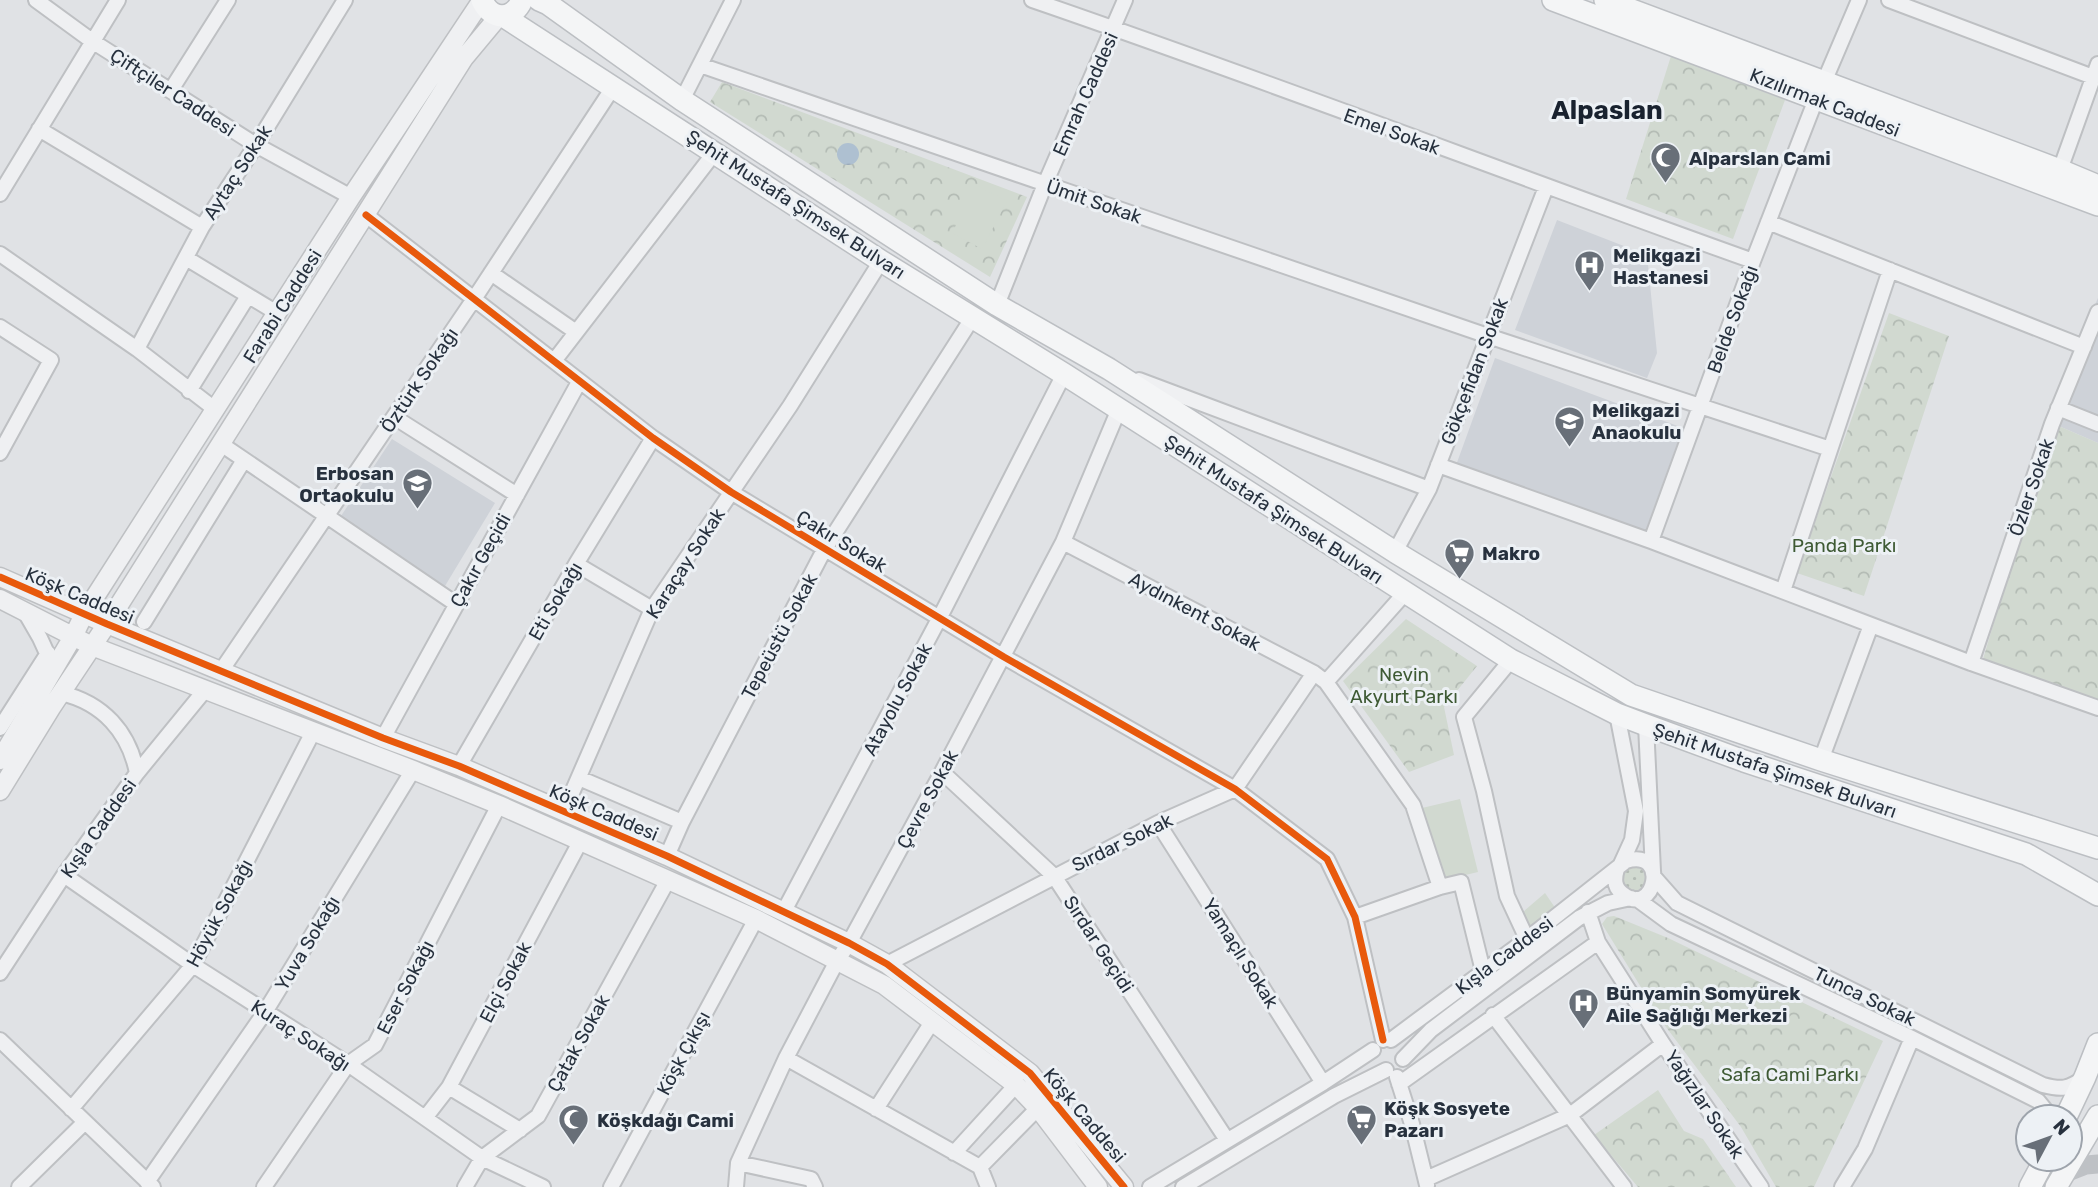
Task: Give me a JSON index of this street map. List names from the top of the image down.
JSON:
{
  "streets": {
    "main road": ["Kızılırmak Caddesi", "Şehit Mustafa Şimsek Bulvarı"],
    "street": [
      "Çiftçiler Caddesi",
      "Emrah Caddesi",
      "Emel Sokak",
      "Aytaç Sokak",
      "Ümit Sokak",
      "Farabi Caddesi",
      "Belde Sokağı",
      "Gökçefidan Sokak",
      "Öztürk Sokağı",
      "Özler Sokak",
      "Çakır Sokak",
      "Çakır Geçidi",
      "Karaçay Sokak",
      "Köşk Caddesi",
      "Eti Sokağı",
      "Aydınkent Sokak",
      "Tepeüstü Sokak",
      "Atayolu Sokak",
      "Çevre Sokak",
      "Kışla Caddesi",
      "Sırdar Sokak",
      "Höyük Sokağı",
      "Yuva Sokağı",
      "Sırdar Geçidi",
      "Yamaçlı Sokak",
      "Elçi Sokak",
      "Eser Sokağı",
      "Tunca Sokak",
      "Kuraç Sokağı",
      "Çatak Sokak",
      "Köşk Çıkışı",
      "Yağızlar Sokak"
    ]
  },
  "crossings": [
    ["Çiftçiler Caddesi", "Aytaç Sokak"],
    ["Çiftçiler Caddesi", "Farabi Caddesi"],
    ["Emrah Caddesi", "Emel Sokak"],
    ["Emrah Caddesi", "Ümit Sokak"],
    ["Emrah Caddesi", "Şehit Mustafa Şimsek Bulvarı"],
    ["Kızılırmak Caddesi", "Belde Sokağı"],
    ["Emel Sokak", "Belde Sokağı"],
    ["Emel Sokak", "Gökçefidan Sokak"],
    ["Ümit Sokak", "Belde Sokağı"],
    ["Ümit Sokak", "Gökçefidan Sokak"],
    ["Şehit Mustafa Şimsek Bulvarı", "Farabi Caddesi"],
    ["Şehit Mustafa Şimsek Bulvarı", "Gökçefidan Sokak"],
    ["Şehit Mustafa Şimsek Bulvarı", "Öztürk Sokağı"],
    ["Şehit Mustafa Şimsek Bulvarı", "Karaçay Sokak"],
    ["Şehit Mustafa Şimsek Bulvarı", "Tepeüstü Sokak"],
    ["Şehit Mustafa Şimsek Bulvarı", "Atayolu Sokak"],
    ["Şehit Mustafa Şimsek Bulvarı", "Çevre Sokak"],
    ["Farabi Caddesi", "Çakır Sokak"],
    ["Farabi Caddesi", "Köşk Caddesi"],
    ["Öztürk Sokağı", "Çakır Sokak"],
    ["Öztürk Sokağı", "Köşk Caddesi"],
    ["Çakır Sokak", "Çakır Geçidi"],
    ["Çakır Sokak", "Karaçay Sokak"],
    ["Çakır Sokak", "Eti Sokağı"],
    ["Çakır Sokak", "Tepeüstü Sokak"],
    ["Çakır Sokak", "Atayolu Sokak"],
    ["Çakır Sokak", "Çevre Sokak"],
    ["Çakır Sokak", "Sırdar Sokak"],
    ["Çakır Geçidi", "Köşk Caddesi"],
    ["Karaçay Sokak", "Köşk Caddesi"],
    ["Köşk Caddesi", "Eti Sokağı"],
    ["Köşk Caddesi", "Tepeüstü Sokak"],
    ["Köşk Caddesi", "Atayolu Sokak"],
    ["Köşk Caddesi", "Çevre Sokak"],
    ["Köşk Caddesi", "Kışla Caddesi"],
    ["Köşk Caddesi", "Sırdar Sokak"],
    ["Köşk Caddesi", "Höyük Sokağı"],
    ["Köşk Caddesi", "Yuva Sokağı"],
    ["Köşk Caddesi", "Elçi Sokak"],
    ["Köşk Caddesi", "Eser Sokağı"],
    ["Köşk Caddesi", "Çatak Sokak"],
    ["Köşk Caddesi", "Köşk Çıkışı"],
    ["Aydınkent Sokak", "Çevre Sokak"],
    ["Çevre Sokak", "Sırdar Geçidi"],
    ["Kışla Caddesi", "Sırdar Geçidi"],
    ["Kışla Caddesi", "Yamaçlı Sokak"],
    ["Kışla Caddesi", "Tunca Sokak"],
    ["Kışla Caddesi", "Kuraç Sokağı"],
    ["Kışla Caddesi", "Yağızlar Sokak"],
    ["Sırdar Sokak", "Sırdar Geçidi"],
    ["Sırdar Sokak", "Yamaçlı Sokak"],
    ["Höyük Sokağı", "Kuraç Sokağı"],
    ["Yuva Sokağı", "Kuraç Sokağı"],
    ["Elçi Sokak", "Kuraç Sokağı"],
    ["Eser Sokağı", "Kuraç Sokağı"],
    ["Kuraç Sokağı", "Çatak Sokak"]
  ],
  "districts": ["Alpaslan"],
  "parks": ["Panda Parkı", "Nevin Akyurt Parkı", "Safa Cami Parkı"],
  "places": {
    "mosque": ["Alparslan Cami", "Köşkdağı Cami"],
    "hospital": ["Melikgazi Hastanesi", "Bünyamin Somyürek Aile Sağlığı Merkezi"],
    "school or university": ["Melikgazi Anaokulu", "Erbosan Ortaokulu"],
    "supermarket": ["Makro", "Köşk Sosyete Pazarı"]
  },
  "north": "top right"
}
